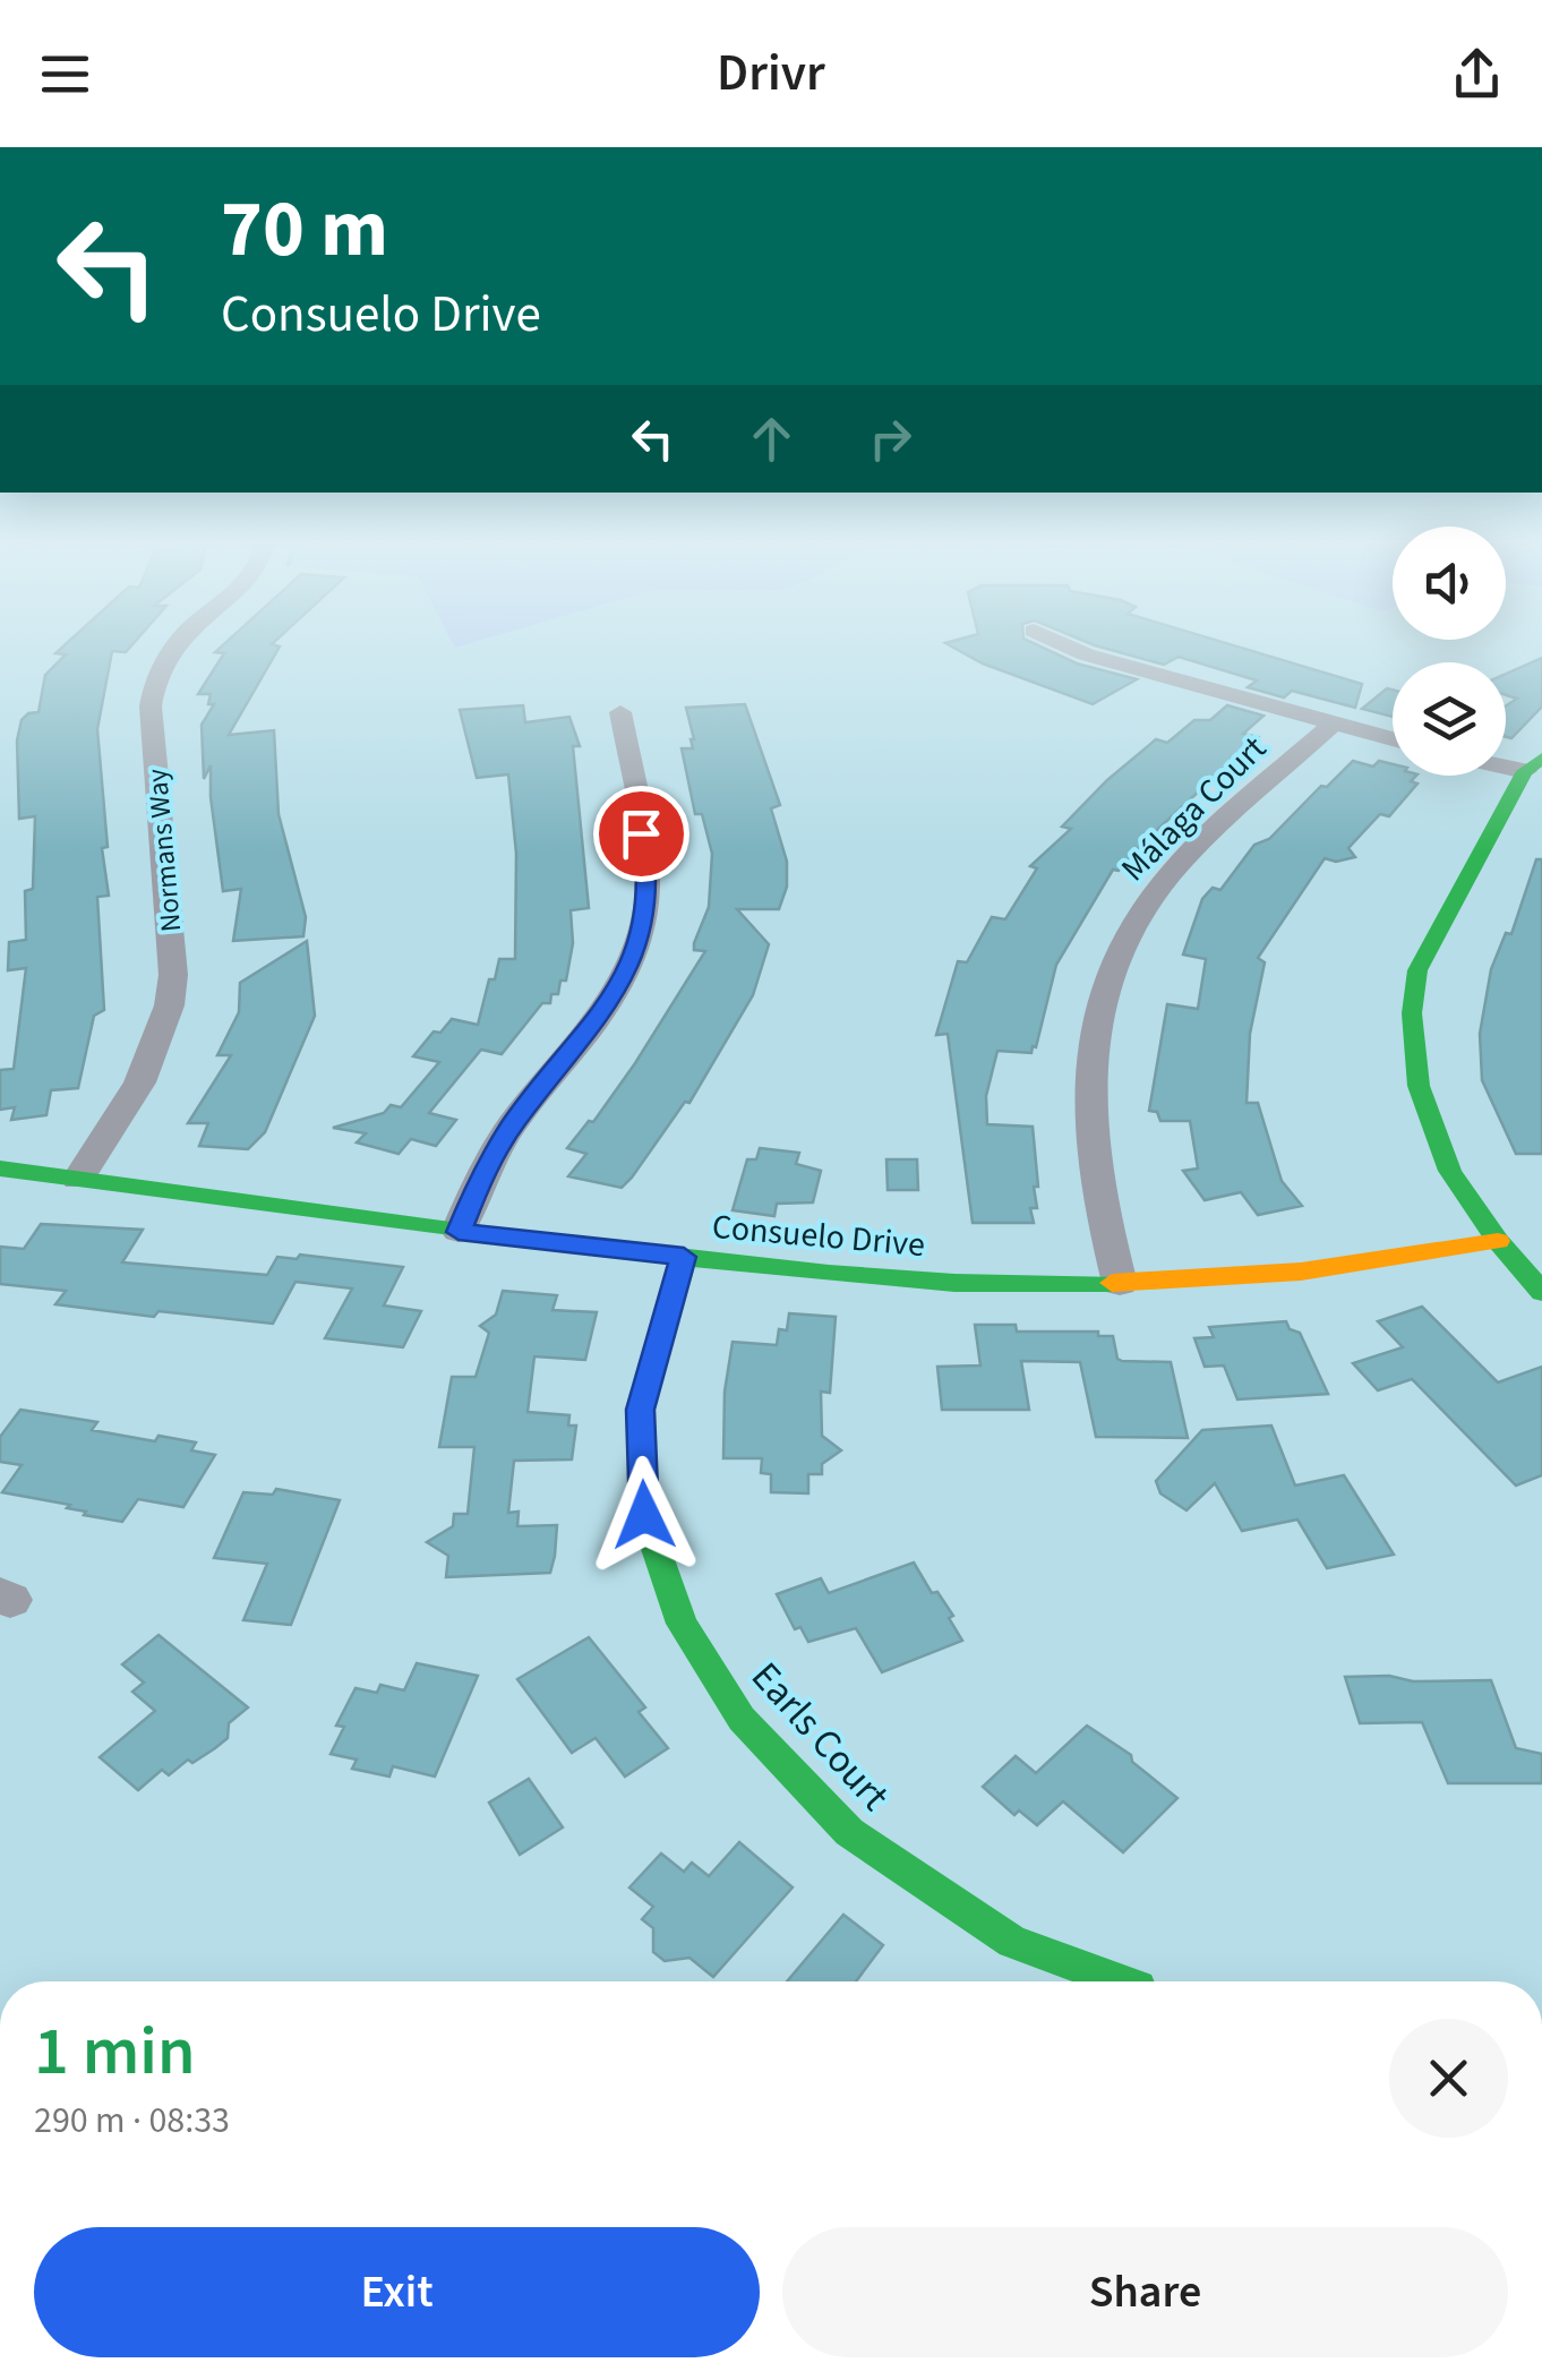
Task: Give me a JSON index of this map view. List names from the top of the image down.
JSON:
{
  "streets": {
    "street": [
      "Málaga Court",
      "Normans Way",
      "Consuelo Drive",
      "Earls Court"
    ]
  },
  "crossings": [
    ["Málaga Court", "Consuelo Drive"],
    ["Normans Way", "Consuelo Drive"],
    ["Consuelo Drive", "Earls Court"]
  ],
  "page": {
    "header": "Drivr",
    "turn": ["70 m", "Consuelo Drive"],
    "heading": ["1 min", "290 m · 08:33"],
    "buttons": ["Exit", "Share"]
  }
}
